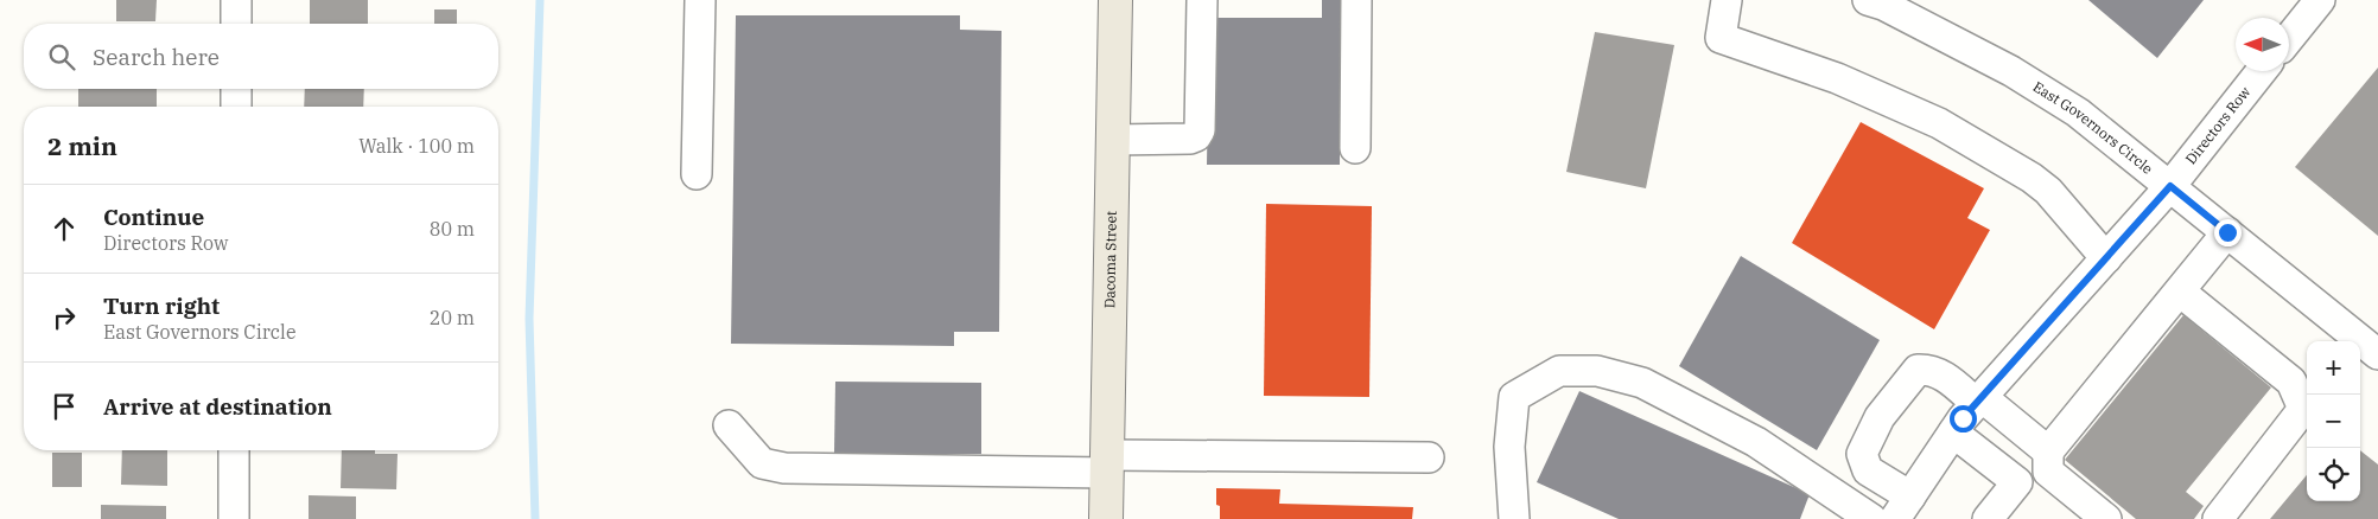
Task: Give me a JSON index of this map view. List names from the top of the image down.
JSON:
{
  "streets": {
    "main road": ["Dacoma Street"],
    "street": ["Directors Row", "East Governors Circle"]
  },
  "crossings": [
    ["Directors Row", "East Governors Circle"]
  ],
  "north": "left",
  "page": {
    "search": "Search here",
    "heading": ["2 min", "Walk · 100 m"],
    "list": [
      ["Continue", "Directors Row", "80 m"],
      ["Turn right", "East Governors Circle", "20 m"],
      "Arrive at destination"
    ],
    "map_buttons": ["+", "−"]
  }
}
